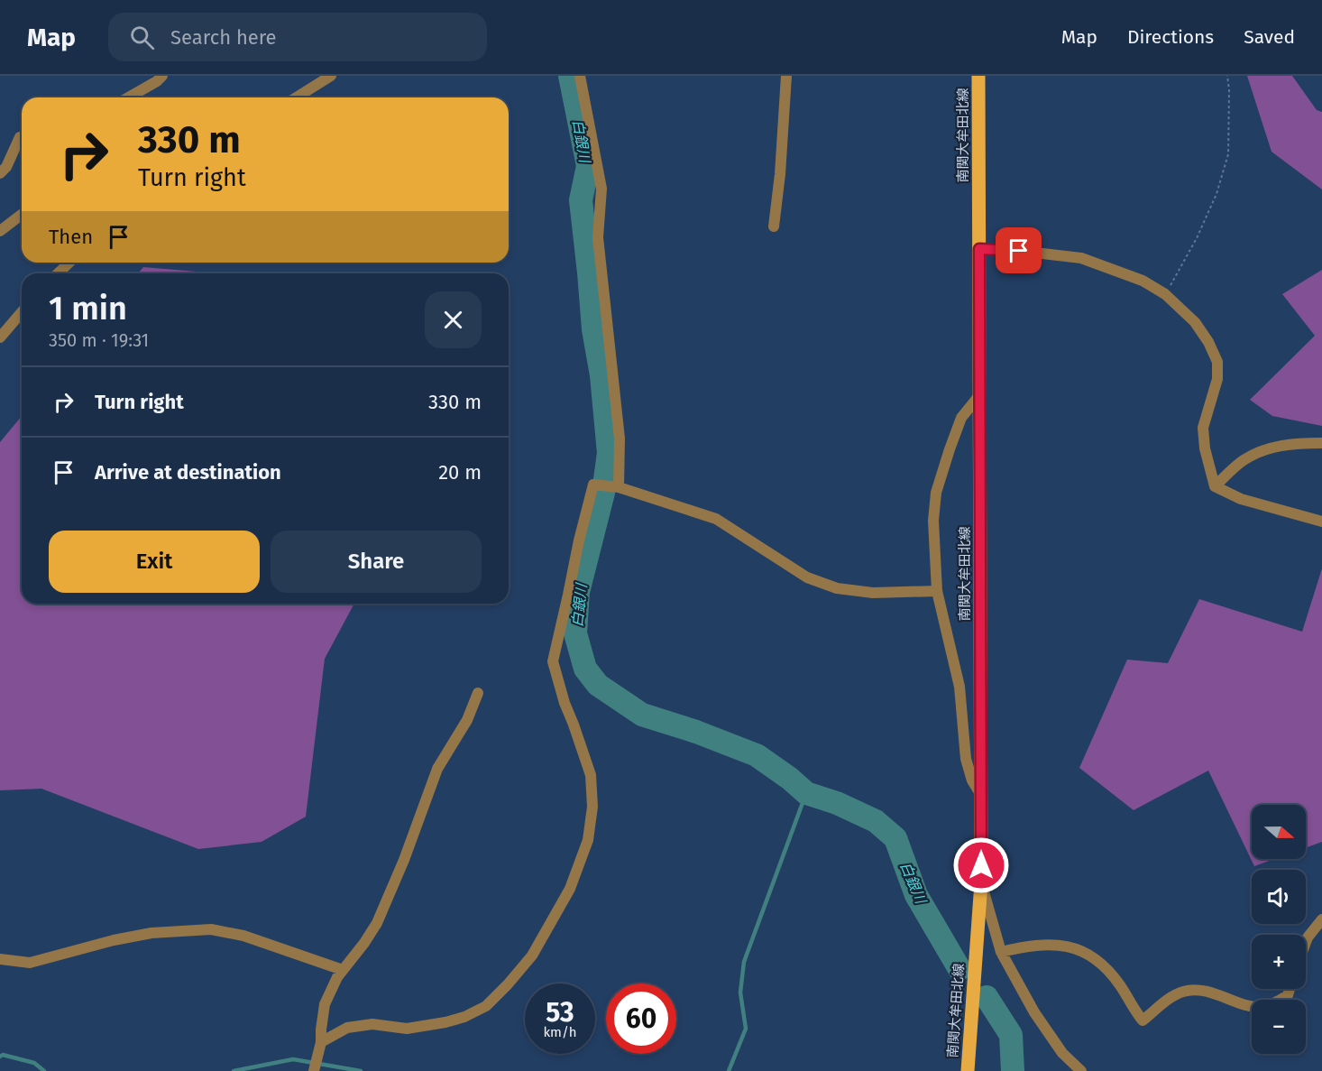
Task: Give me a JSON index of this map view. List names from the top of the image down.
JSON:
{
  "streets": {
    "main road": ["南関大牟田北線"]
  },
  "water": ["白銀川"],
  "north": "right",
  "page": {
    "header": "Map",
    "search": "Search here",
    "nav": ["Map", "Directions", "Saved"],
    "turn": ["330 m", "Turn right"],
    "then": "Then",
    "heading": ["1 min", "350 m · 19:31"],
    "list": [
      {
        "name": "Turn right",
        "value": "330 m"
      },
      {
        "name": "Arrive at destination",
        "value": "20 m"
      }
    ],
    "buttons": ["Exit", "Share"],
    "map_buttons": ["+", "−"],
    "speed": "53 km/h",
    "limit": "60"
  }
}
